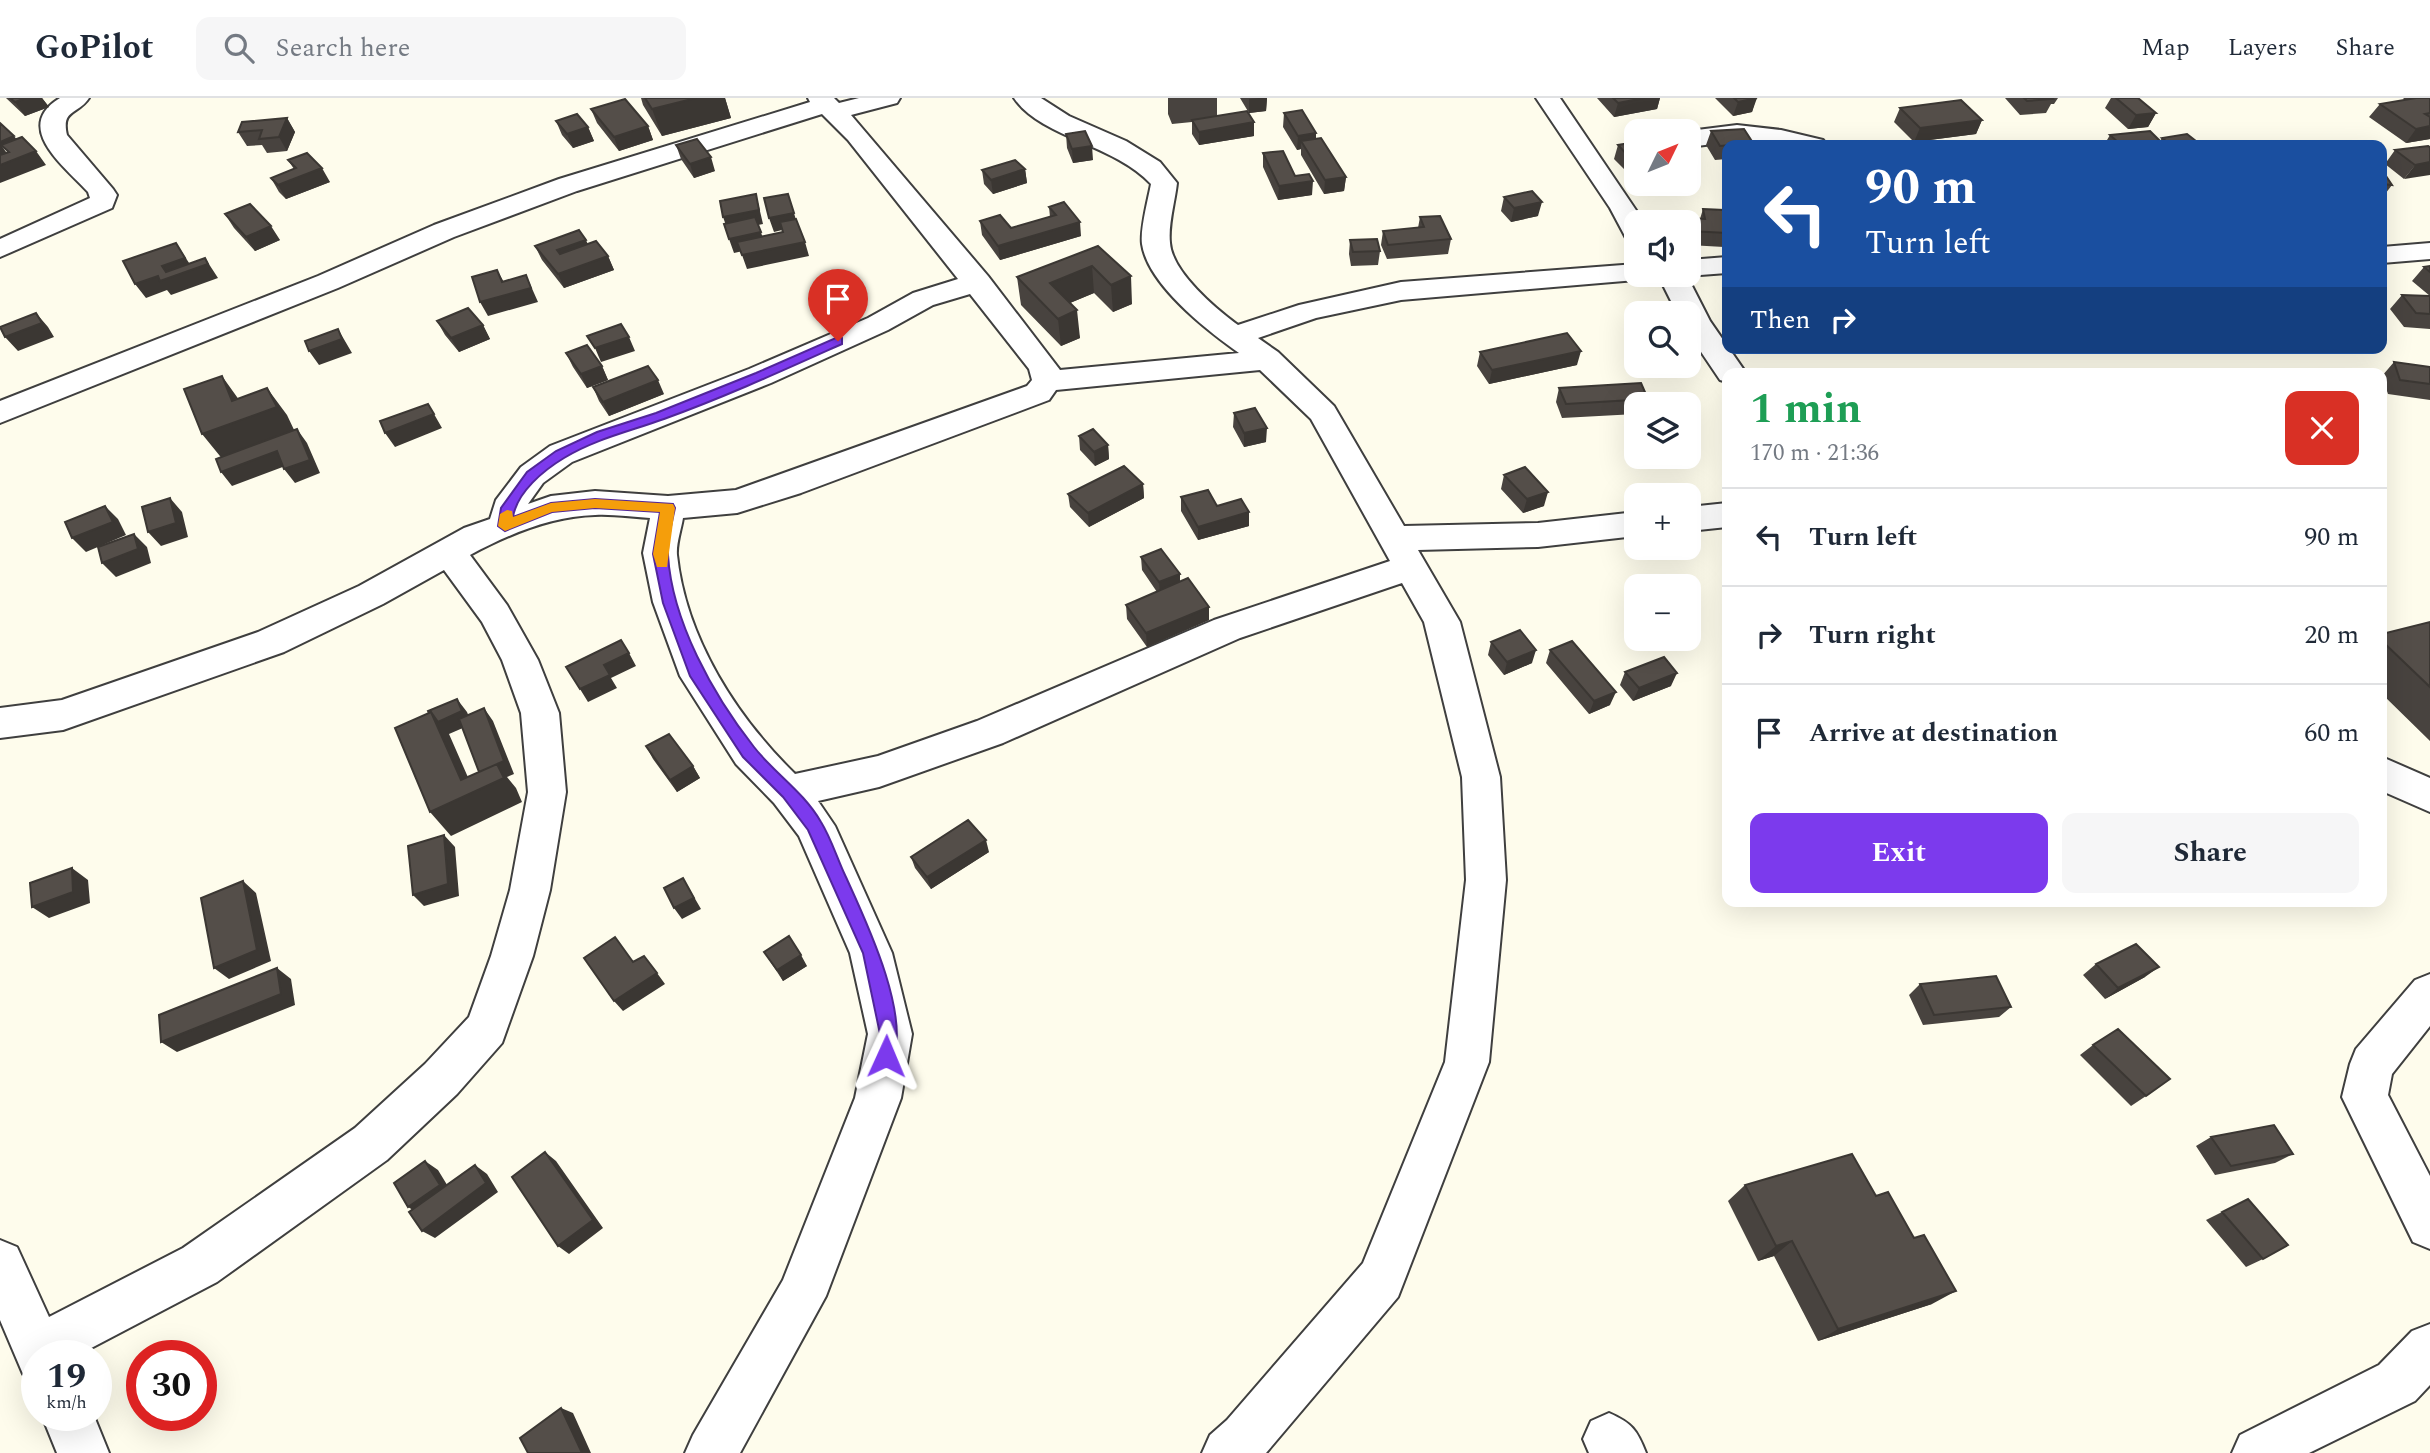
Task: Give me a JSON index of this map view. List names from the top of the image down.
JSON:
{
  "north": "top right",
  "page": {
    "header": "GoPilot",
    "search": "Search here",
    "nav": ["Map", "Layers", "Share"],
    "map_buttons": ["+", "−"],
    "turn": ["90 m", "Turn left"],
    "then": "Then",
    "heading": ["1 min", "170 m · 21:36"],
    "list": [
      {
        "name": "Turn left",
        "value": "90 m"
      },
      {
        "name": "Turn right",
        "value": "20 m"
      },
      {
        "name": "Arrive at destination",
        "value": "60 m"
      }
    ],
    "buttons": ["Exit", "Share"],
    "speed": "19 km/h",
    "limit": "30"
  }
}
